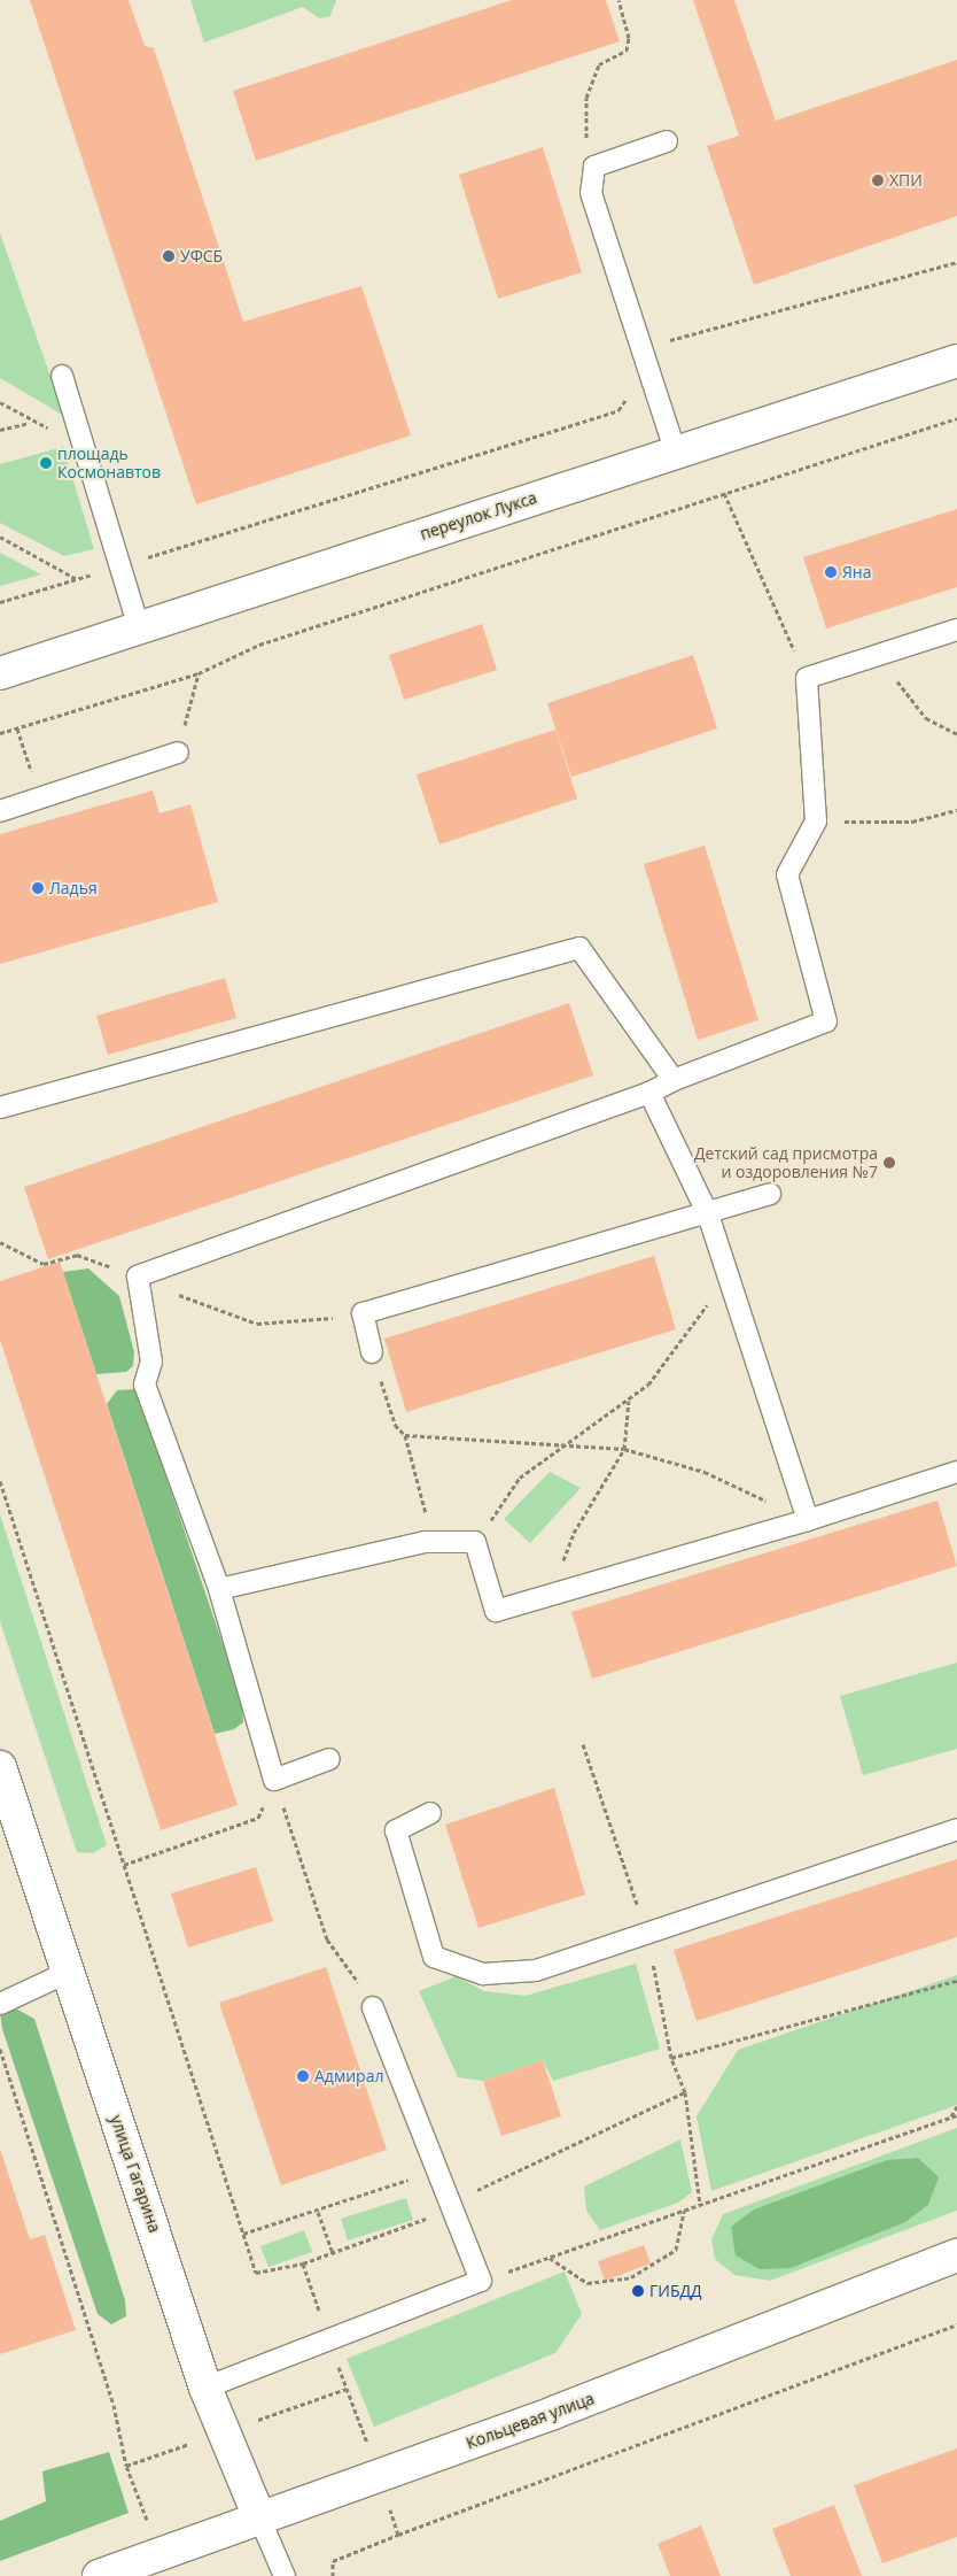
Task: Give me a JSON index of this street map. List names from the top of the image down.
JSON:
{
  "streets": {
    "main road": ["переулок Лукса", "улица Гагарина", "Кольцевая улица"]
  },
  "crossings": [
    ["улица Гагарина", "Кольцевая улица"]
  ],
  "places": [
    "ХПИ",
    "УФСБ",
    "площадь Космонавтов",
    "Яна",
    "Ладья",
    "Детский сад присмотра и оздоровления №7",
    "Адмирал",
    "ГИБДД"
  ]
}
